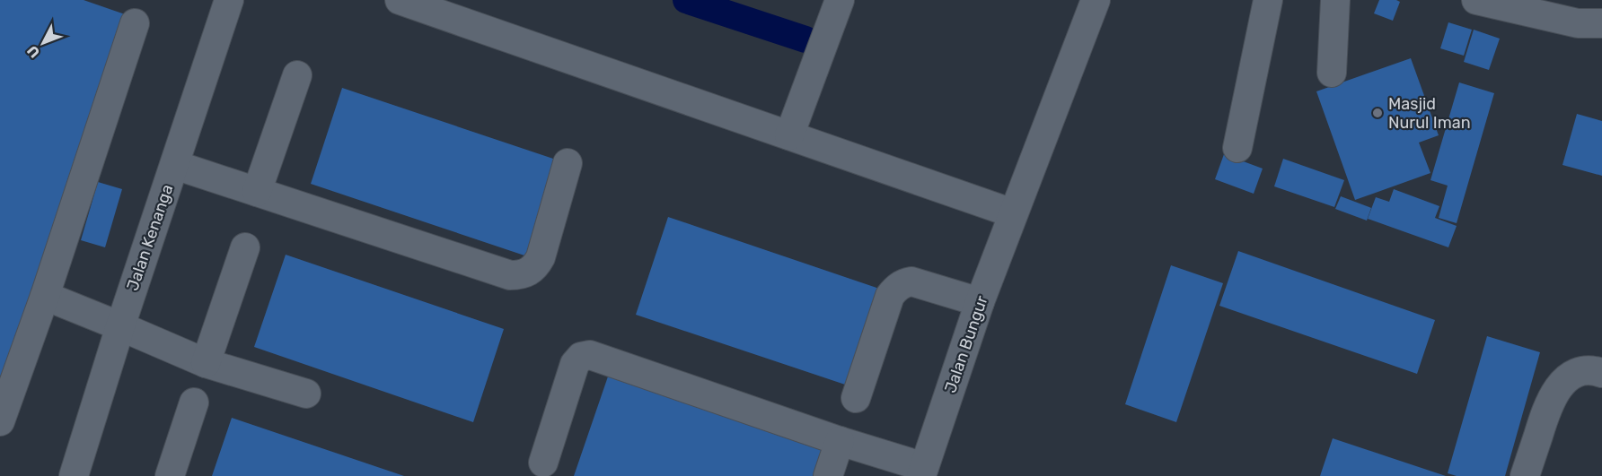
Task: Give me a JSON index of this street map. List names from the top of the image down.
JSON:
{
  "streets": {
    "street": ["Jalan Kenanga", "Jalan Bungur"]
  },
  "places": ["Masjid Nurul Iman"],
  "north": "bottom left"
}
